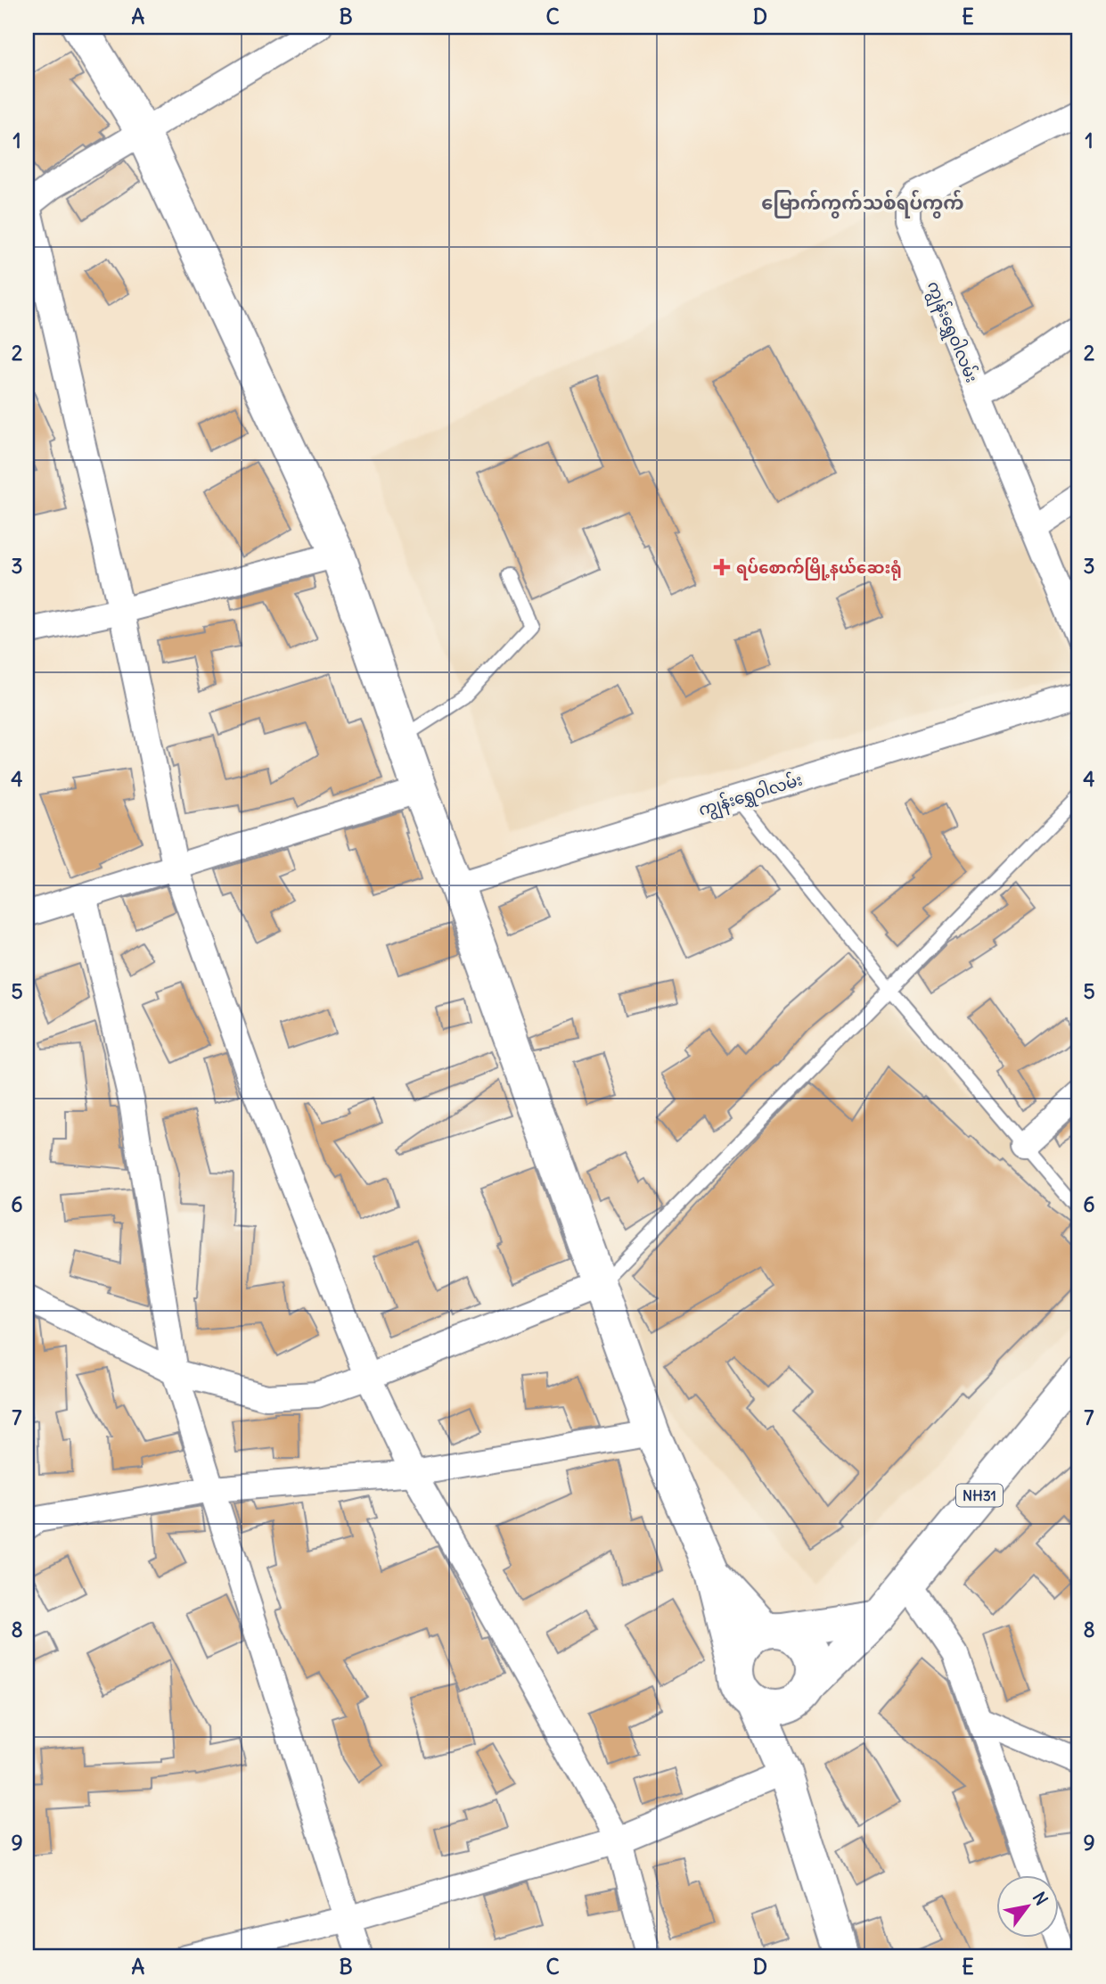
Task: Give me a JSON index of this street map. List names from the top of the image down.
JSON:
{
  "streets": {
    "main road": ["NH31"],
    "street": ["ကျွန်းရွှေဝါလမ်း"]
  },
  "districts": ["မြောက်ကွက်သစ်ရပ်ကွက်"],
  "places": {
    "health": ["ရပ်စောက်မြို့နယ်ဆေးရုံ"]
  },
  "north": "top right",
  "grid": {
    "columns": [
      "A",
      "B",
      "C",
      "D",
      "E"
    ],
    "rows": [
      "1",
      "2",
      "3",
      "4",
      "5",
      "6",
      "7",
      "8",
      "9"
    ]
  }
}
